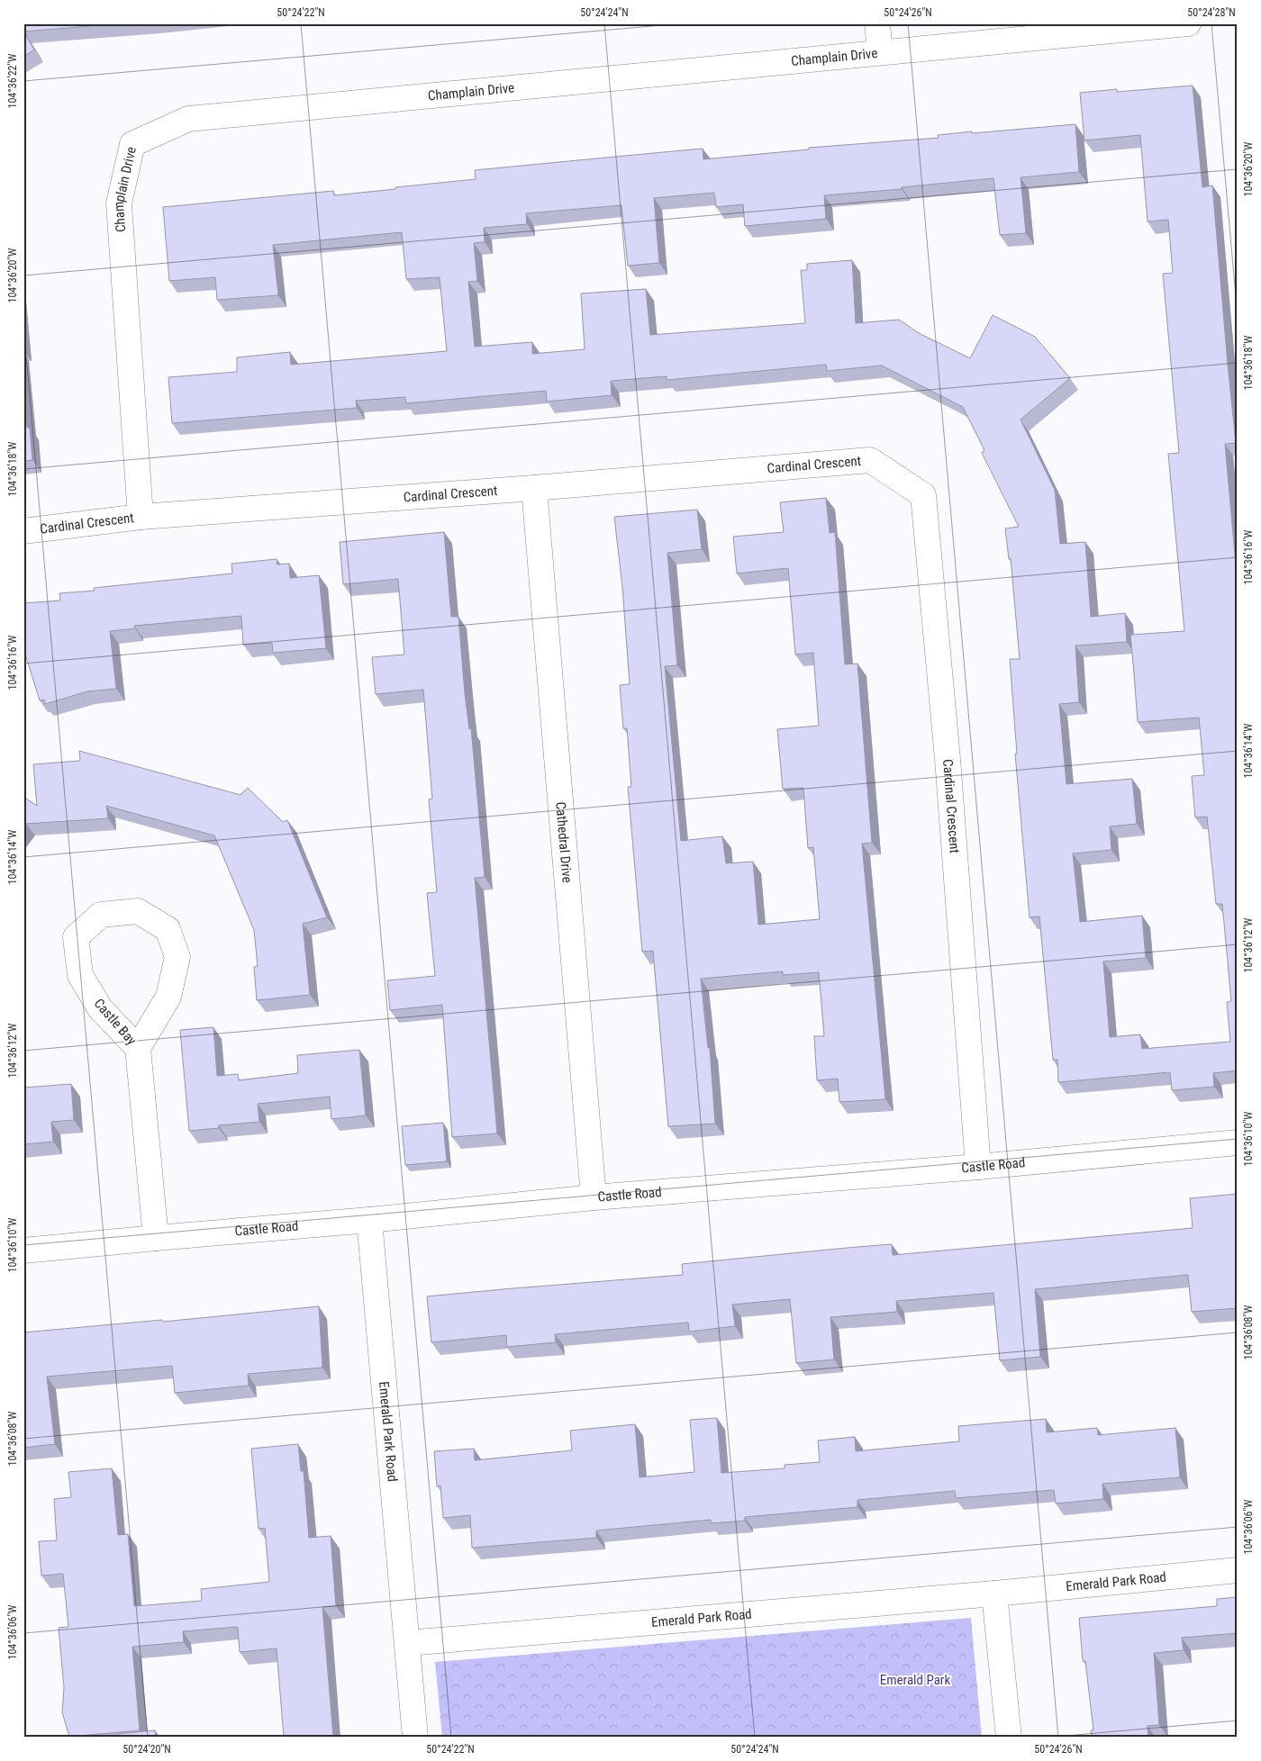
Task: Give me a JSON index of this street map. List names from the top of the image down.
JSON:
{
  "streets": {
    "street": [
      "Champlain Drive",
      "Cardinal Crescent",
      "Cathedral Drive",
      "Castle Bay",
      "Castle Road",
      "Emerald Park Road"
    ]
  },
  "crossings": [
    ["Champlain Drive", "Cardinal Crescent"],
    ["Cardinal Crescent", "Cathedral Drive"],
    ["Cardinal Crescent", "Castle Road"],
    ["Cathedral Drive", "Castle Road"],
    ["Castle Bay", "Castle Road"],
    ["Castle Road", "Emerald Park Road"]
  ],
  "parks": ["Emerald Park"],
  "coordinates": [
    "50°24'22\"N",
    "50°24'24\"N",
    "50°24'26\"N",
    "50°24'28\"N",
    "104°36'22\"W",
    "104°36'20\"W",
    "104°36'18\"W",
    "104°36'16\"W",
    "104°36'14\"W",
    "104°36'12\"W",
    "104°36'10\"W",
    "104°36'08\"W",
    "104°36'06\"W",
    "50°24'20\"N"
  ]
}
